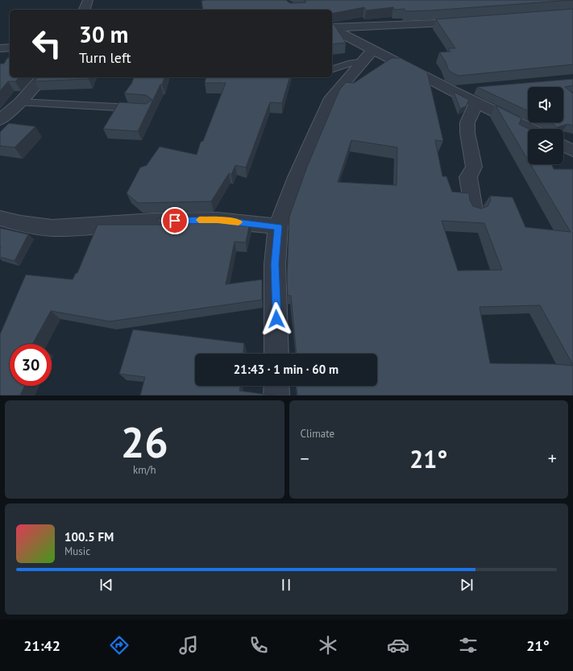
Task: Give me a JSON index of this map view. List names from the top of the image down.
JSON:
{
  "page": {
    "turn": ["30 m", "Turn left"],
    "limit": "30",
    "trip": "21:43 · 1 min · 60 m",
    "tile": [
      ["26", "km/h"],
      "Climate"
    ],
    "heat": ["−", "21°", "+"],
    "song": ["100.5 FM", "Music"],
    "tabs": ["21:42", "21°"]
  }
}
